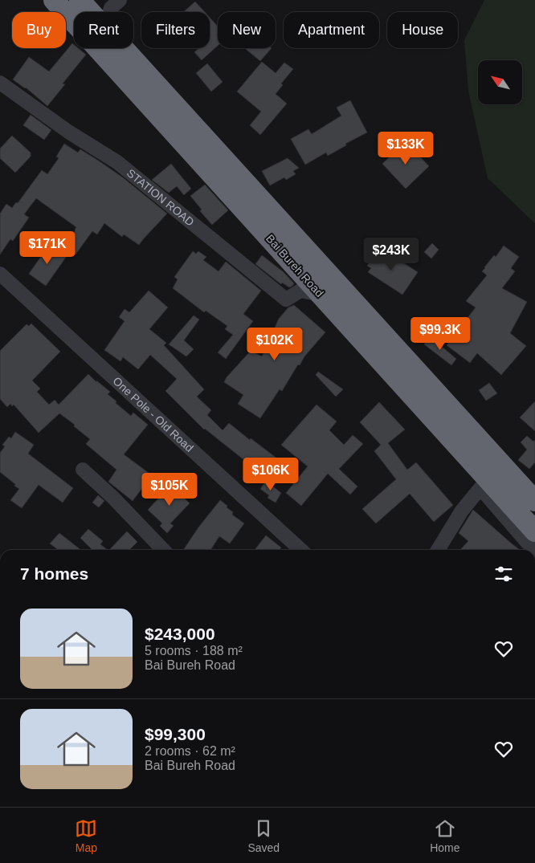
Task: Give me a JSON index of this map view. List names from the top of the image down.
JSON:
{
  "streets": {
    "highway": ["Bai Bureh Road"],
    "street": ["STATION ROAD", "One Pole - Old Road"]
  },
  "crossings": [
    ["STATION ROAD", "Bai Bureh Road"]
  ],
  "north": "top left",
  "page": {
    "chip": [
      "Buy",
      "Rent",
      "Filters",
      "New",
      "Apartment",
      "House"
    ],
    "price": [
      "$133K",
      "$171K",
      "$243K",
      "$99.3K",
      "$102K",
      "$106K",
      "$105K"
    ],
    "heading": "7 homes",
    "list": [
      {
        "name": "$243,000",
        "note": "5 rooms · 188 m² · Bai Bureh Road"
      },
      {
        "name": "$99,300",
        "note": "2 rooms · 62 m² · Bai Bureh Road"
      }
    ],
    "tabs": ["Map", "Saved", "Home"]
  }
}
